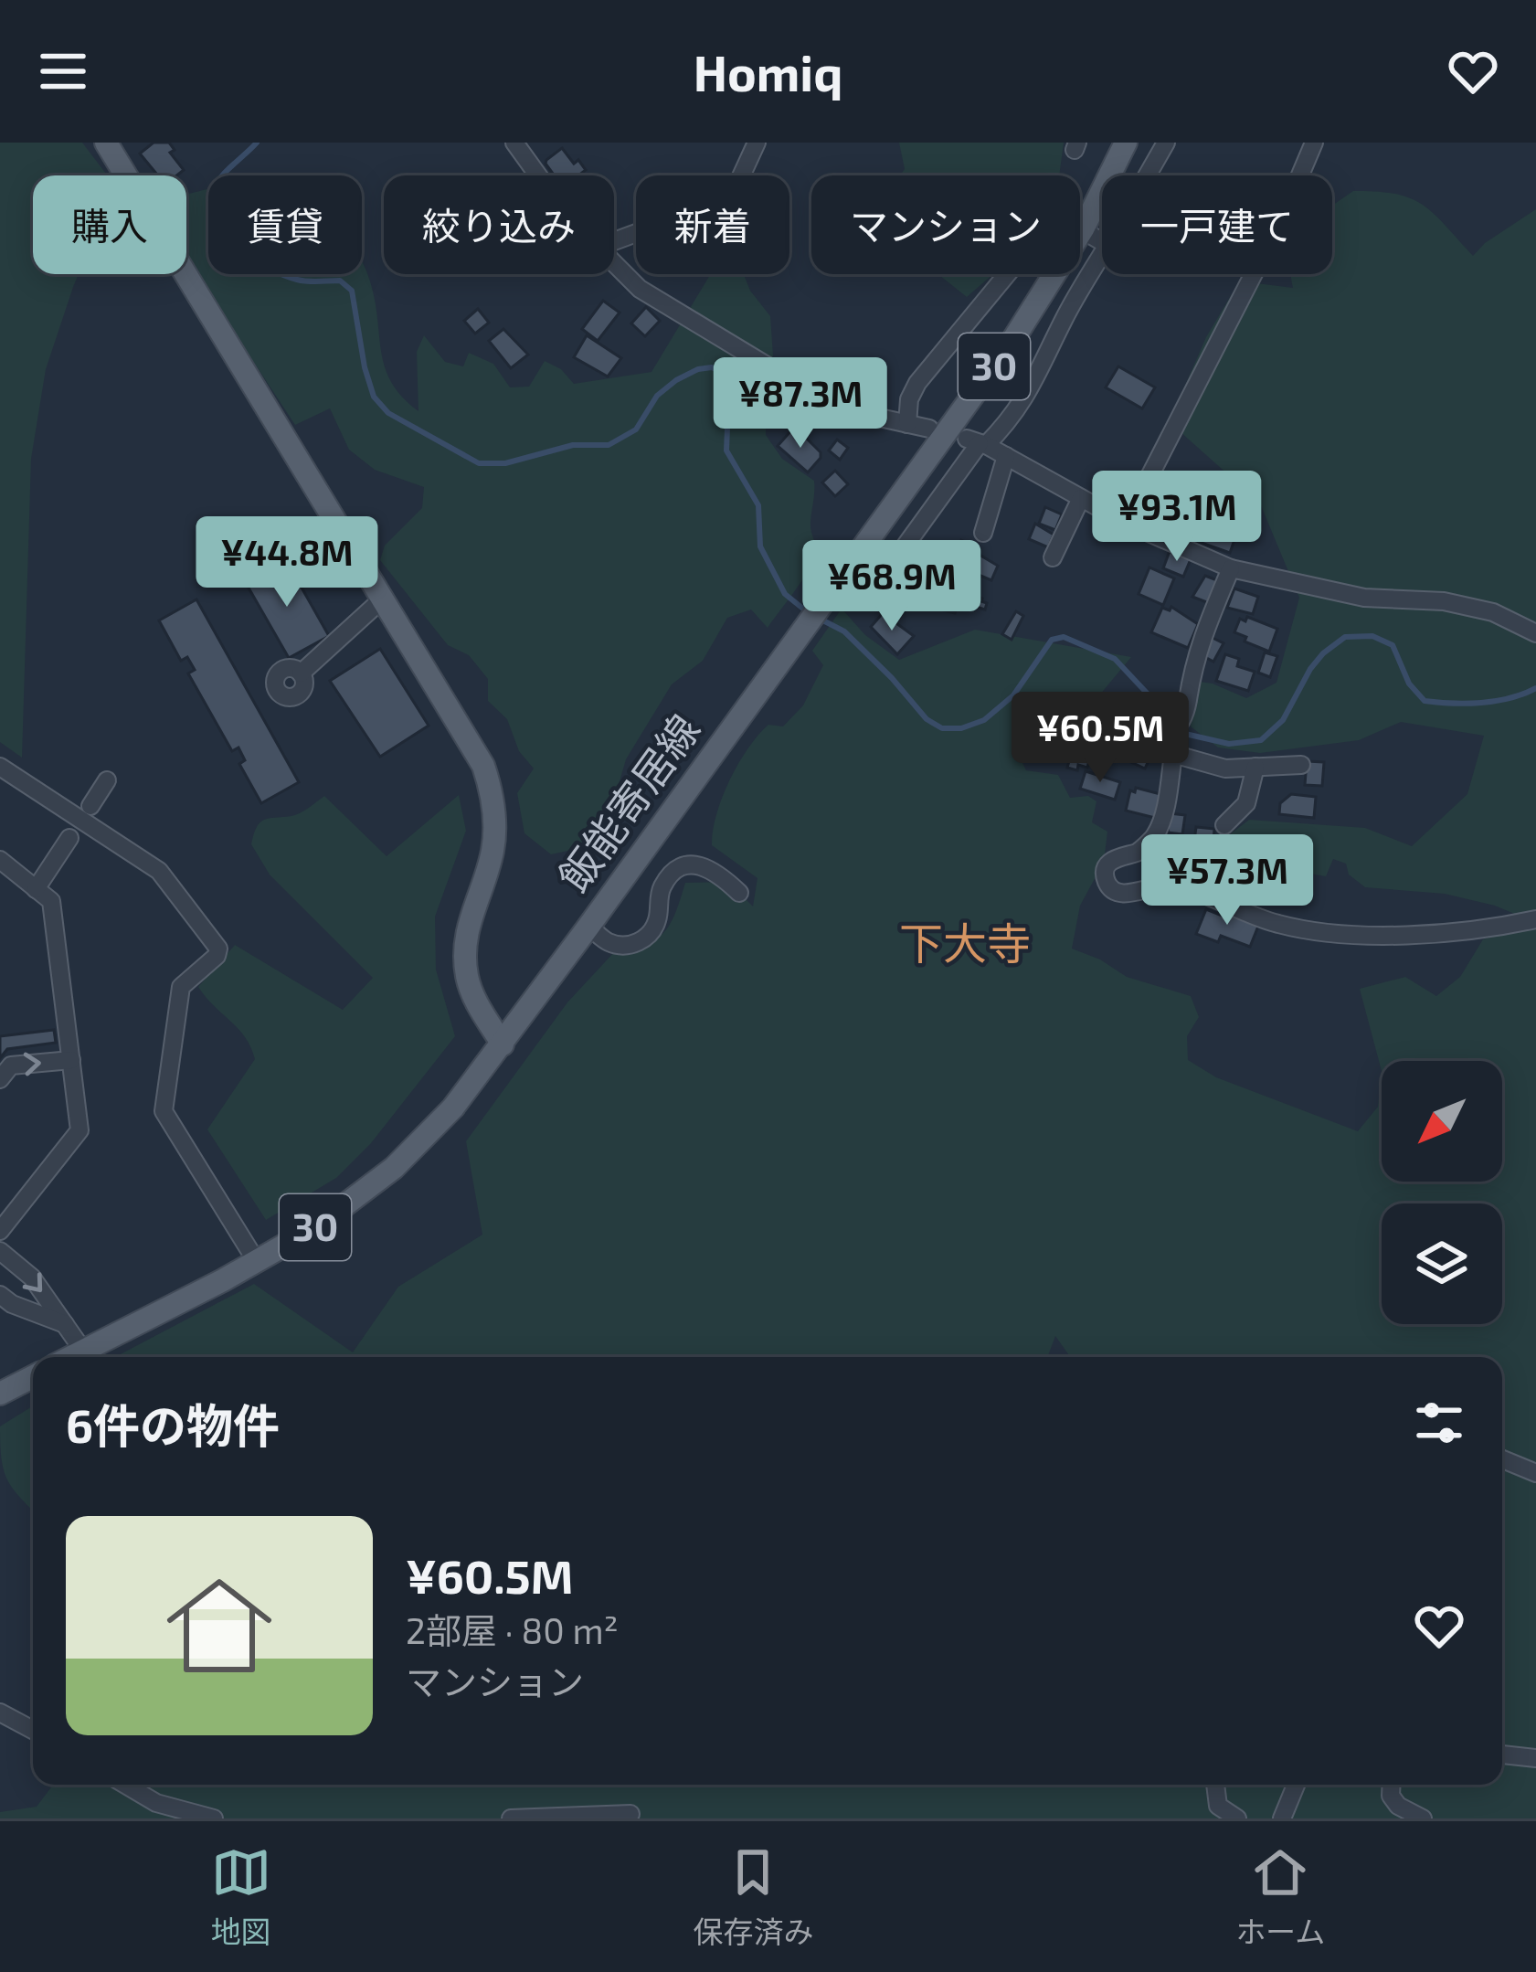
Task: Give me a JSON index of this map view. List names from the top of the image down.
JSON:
{
  "streets": {
    "main road": ["30", "飯能寄居線"]
  },
  "districts": ["下大寺"],
  "north": "bottom left",
  "page": {
    "header": "Homiq",
    "chip": [
      "購入",
      "賃貸",
      "絞り込み",
      "新着",
      "マンション",
      "一戸建て"
    ],
    "price": [
      "¥87.3M",
      "¥93.1M",
      "¥44.8M",
      "¥68.9M",
      "¥60.5M",
      "¥57.3M"
    ],
    "heading": "6件の物件",
    "list": [
      {
        "name": "¥60.5M",
        "note": "2部屋 · 80 m² · マンション"
      }
    ],
    "tabs": ["地図", "保存済み", "ホーム"]
  }
}
